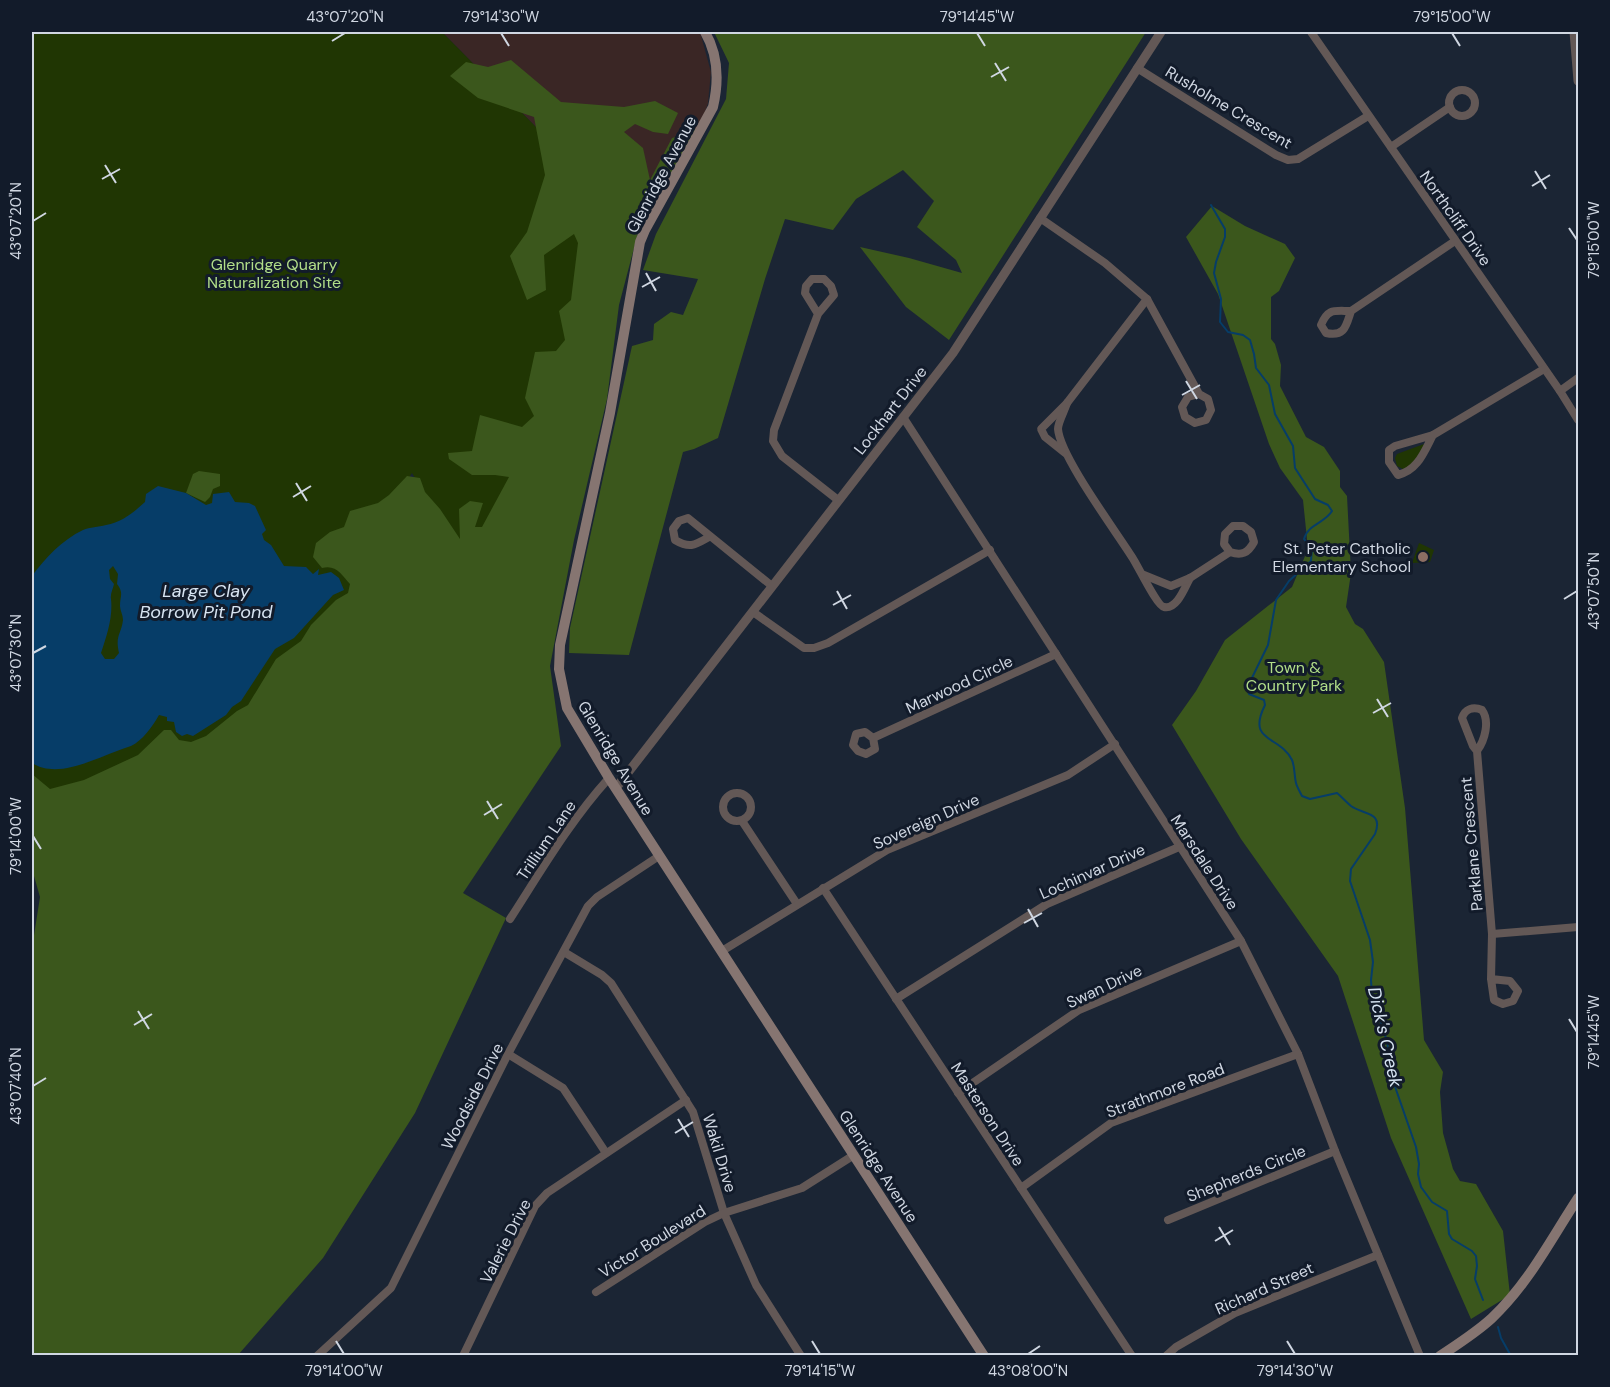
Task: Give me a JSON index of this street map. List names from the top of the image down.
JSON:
{
  "streets": {
    "main road": ["Glenridge Avenue"],
    "street": [
      "Rusholme Crescent",
      "Northcliff Drive",
      "Lockhart Drive",
      "Marwood Circle",
      "Sovereign Drive",
      "Trillium Lane",
      "Parklane Crescent",
      "Marsdale Drive",
      "Lochinvar Drive",
      "Swan Drive",
      "Strathmore Road",
      "Woodside Drive",
      "Masterson Drive",
      "Wakil Drive",
      "Shepherds Circle",
      "Valerie Drive",
      "Victor Boulevard",
      "Richard Street"
    ]
  },
  "crossings": [
    ["Rusholme Crescent", "Northcliff Drive"],
    ["Rusholme Crescent", "Lockhart Drive"],
    ["Glenridge Avenue", "Lockhart Drive"],
    ["Glenridge Avenue", "Sovereign Drive"],
    ["Glenridge Avenue", "Trillium Lane"],
    ["Glenridge Avenue", "Woodside Drive"],
    ["Glenridge Avenue", "Victor Boulevard"],
    ["Lockhart Drive", "Marsdale Drive"],
    ["Marwood Circle", "Marsdale Drive"],
    ["Sovereign Drive", "Marsdale Drive"],
    ["Sovereign Drive", "Masterson Drive"],
    ["Marsdale Drive", "Lochinvar Drive"],
    ["Marsdale Drive", "Swan Drive"],
    ["Marsdale Drive", "Strathmore Road"],
    ["Marsdale Drive", "Shepherds Circle"],
    ["Marsdale Drive", "Richard Street"],
    ["Lochinvar Drive", "Masterson Drive"],
    ["Swan Drive", "Masterson Drive"],
    ["Strathmore Road", "Masterson Drive"],
    ["Woodside Drive", "Wakil Drive"],
    ["Wakil Drive", "Valerie Drive"],
    ["Wakil Drive", "Victor Boulevard"]
  ],
  "water": ["Large Clay Borrow Pit Pond", "Dick's Creek"],
  "parks": ["Glenridge Quarry Naturalization Site", "Town & Country Park"],
  "places": ["St. Peter Catholic Elementary School"],
  "coordinates": [
    "43°07'20\"N",
    "79°14'30\"W",
    "79°14'45\"W",
    "79°15'00\"W",
    "43°07'50\"N",
    "43°07'30\"N",
    "79°14'00\"W",
    "43°07'40\"N",
    "79°14'15\"W",
    "43°08'00\"N"
  ]
}
